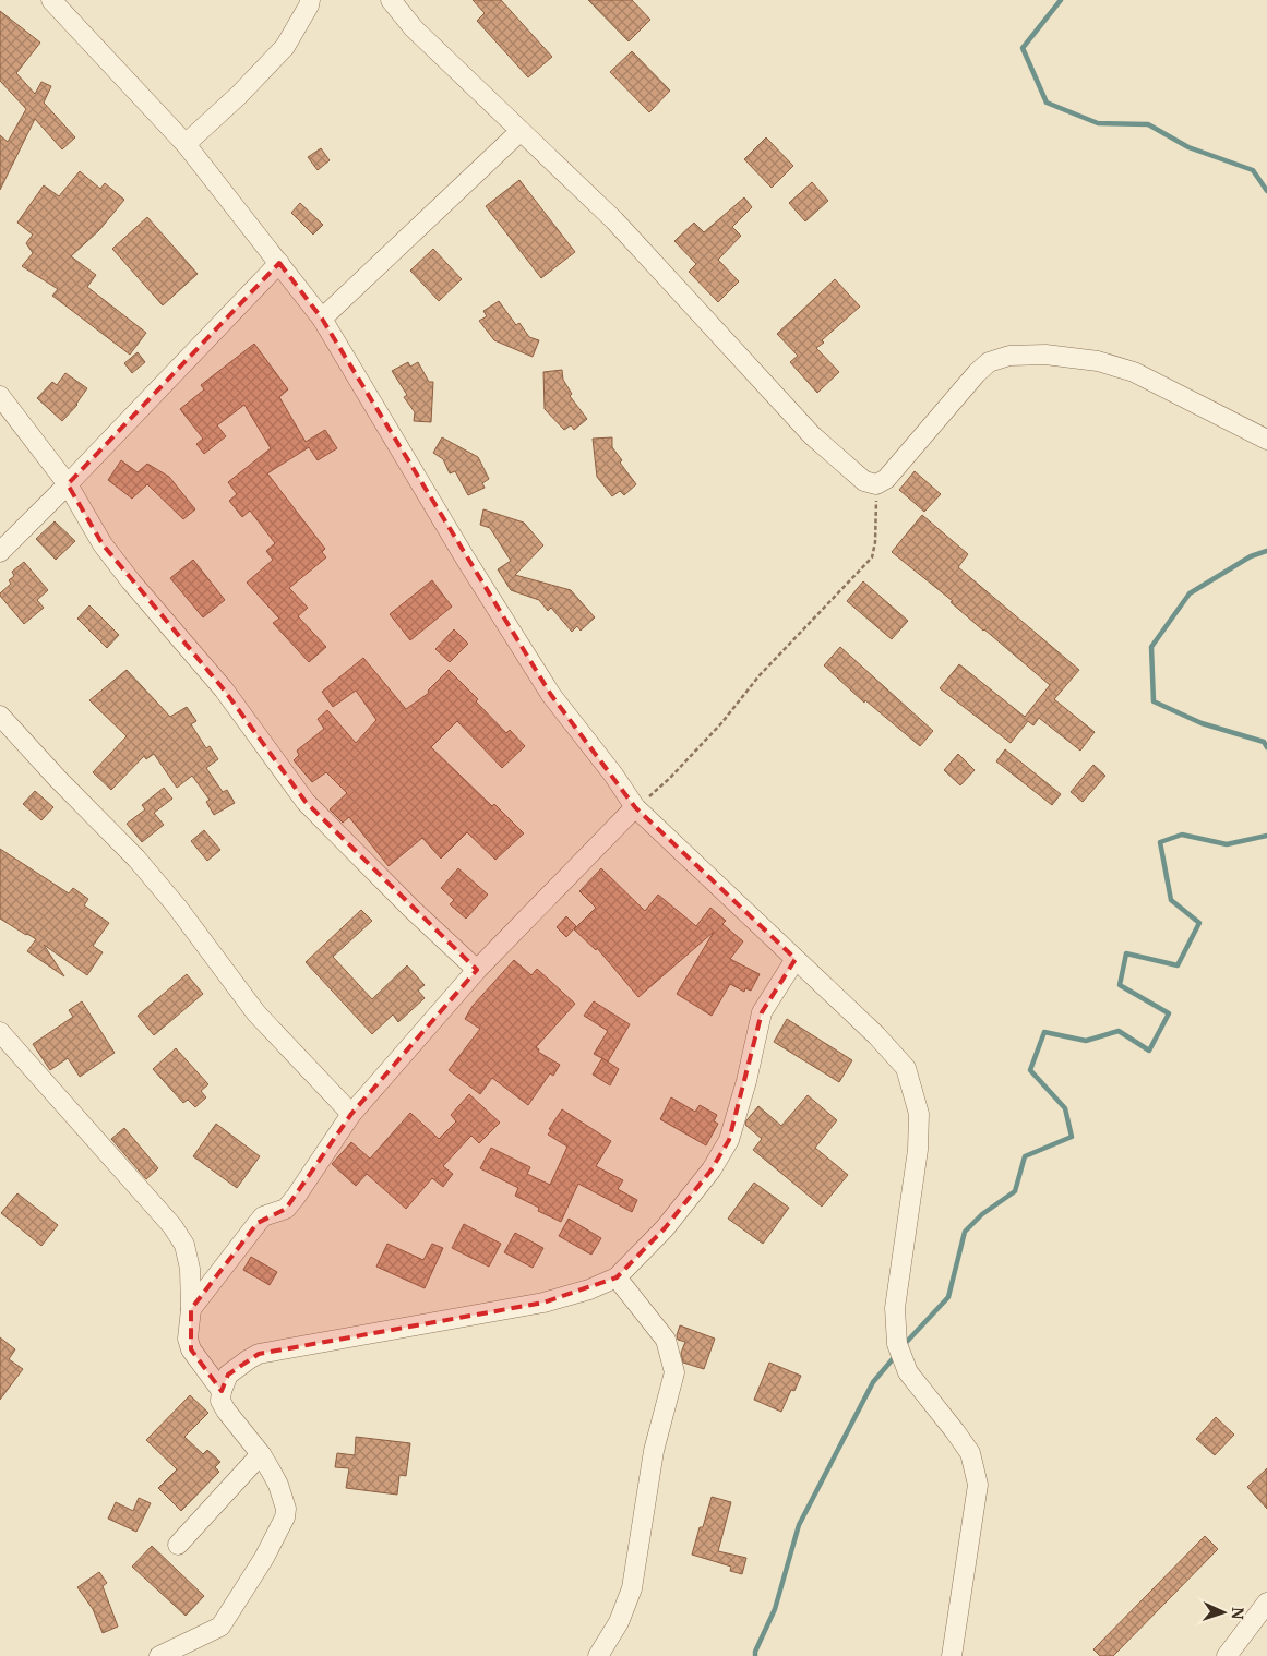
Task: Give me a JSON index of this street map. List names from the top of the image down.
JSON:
{
  "north": "right"
}
